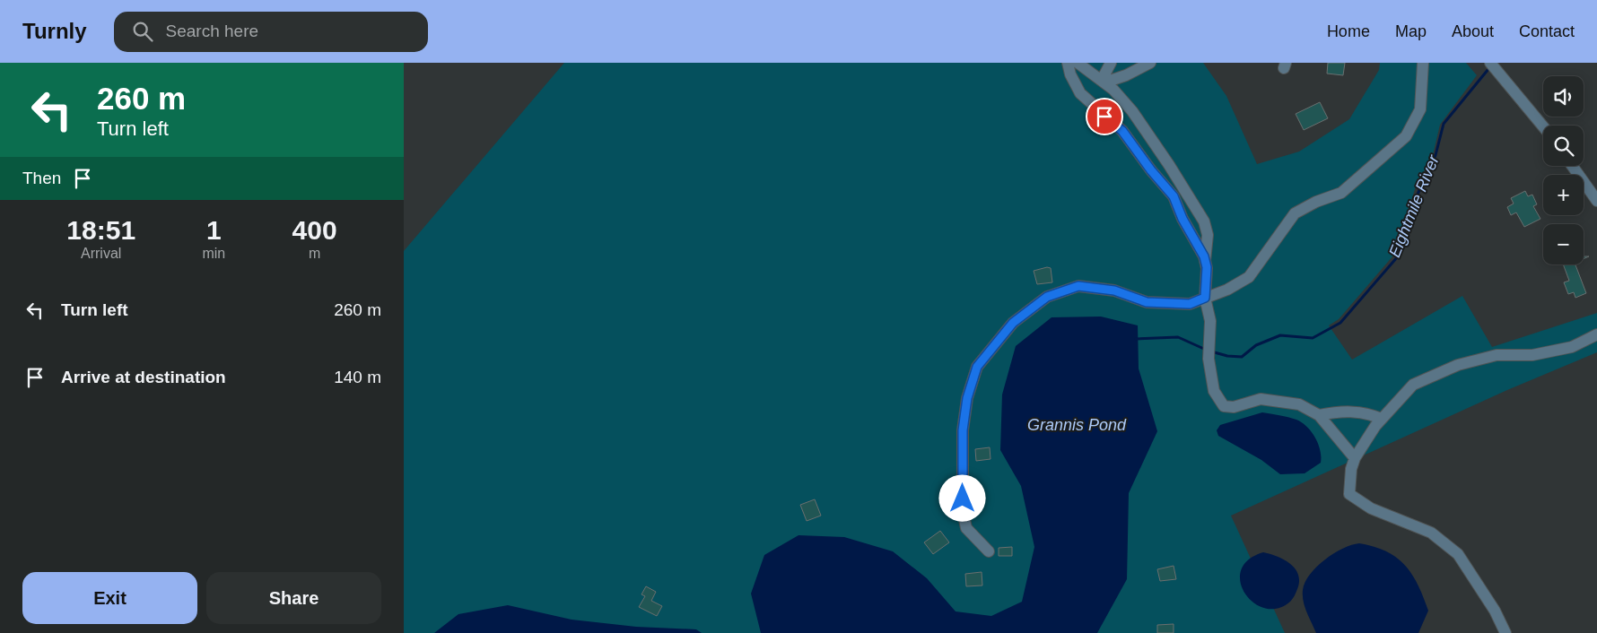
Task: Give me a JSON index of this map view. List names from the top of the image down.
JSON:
{
  "water": ["Eightmile River", "Grannis Pond"],
  "page": {
    "header": "Turnly",
    "search": "Search here",
    "nav": [
      "Home",
      "Map",
      "About",
      "Contact"
    ],
    "turn": ["260 m", "Turn left"],
    "map_buttons": ["+", "−"],
    "then": "Then",
    "eta": [
      "18:51",
      "Arrival",
      "1",
      "min",
      "400",
      "m"
    ],
    "list": [
      {
        "name": "Turn left",
        "value": "260 m"
      },
      {
        "name": "Arrive at destination",
        "value": "140 m"
      }
    ],
    "buttons": ["Exit", "Share"]
  }
}
